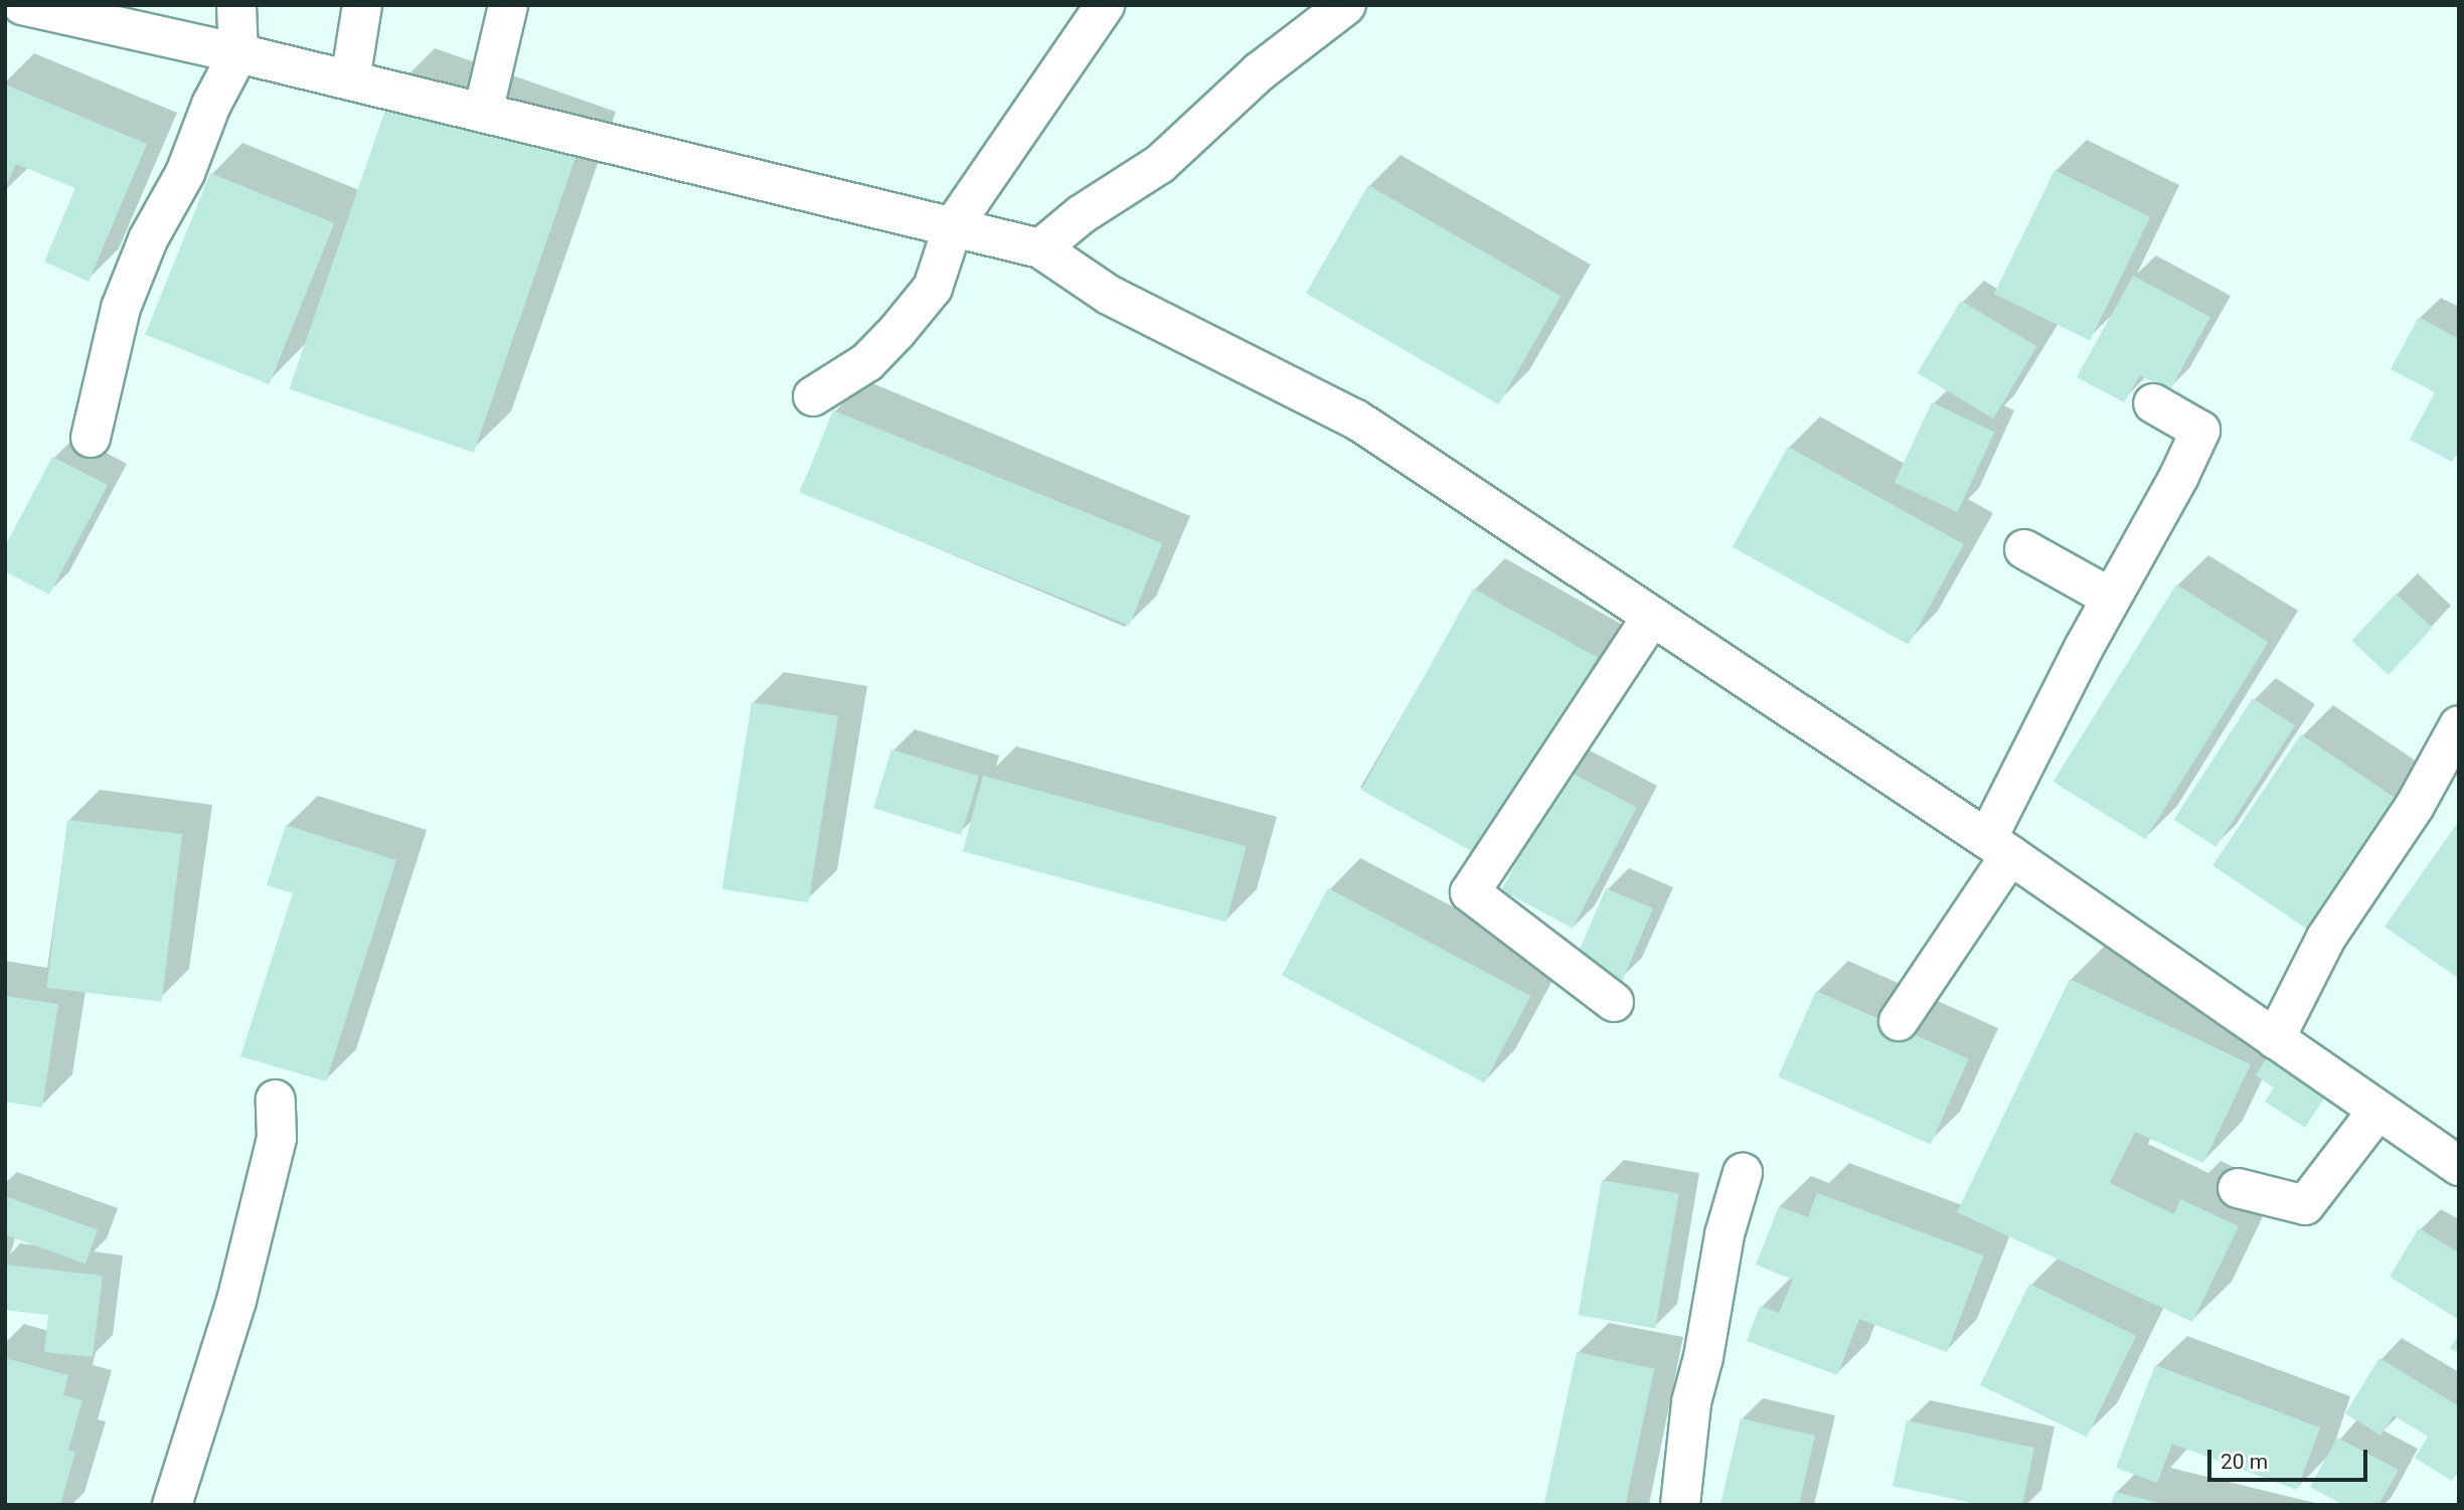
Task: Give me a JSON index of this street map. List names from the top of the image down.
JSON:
{
  "scale_bar": "20 m"
}
